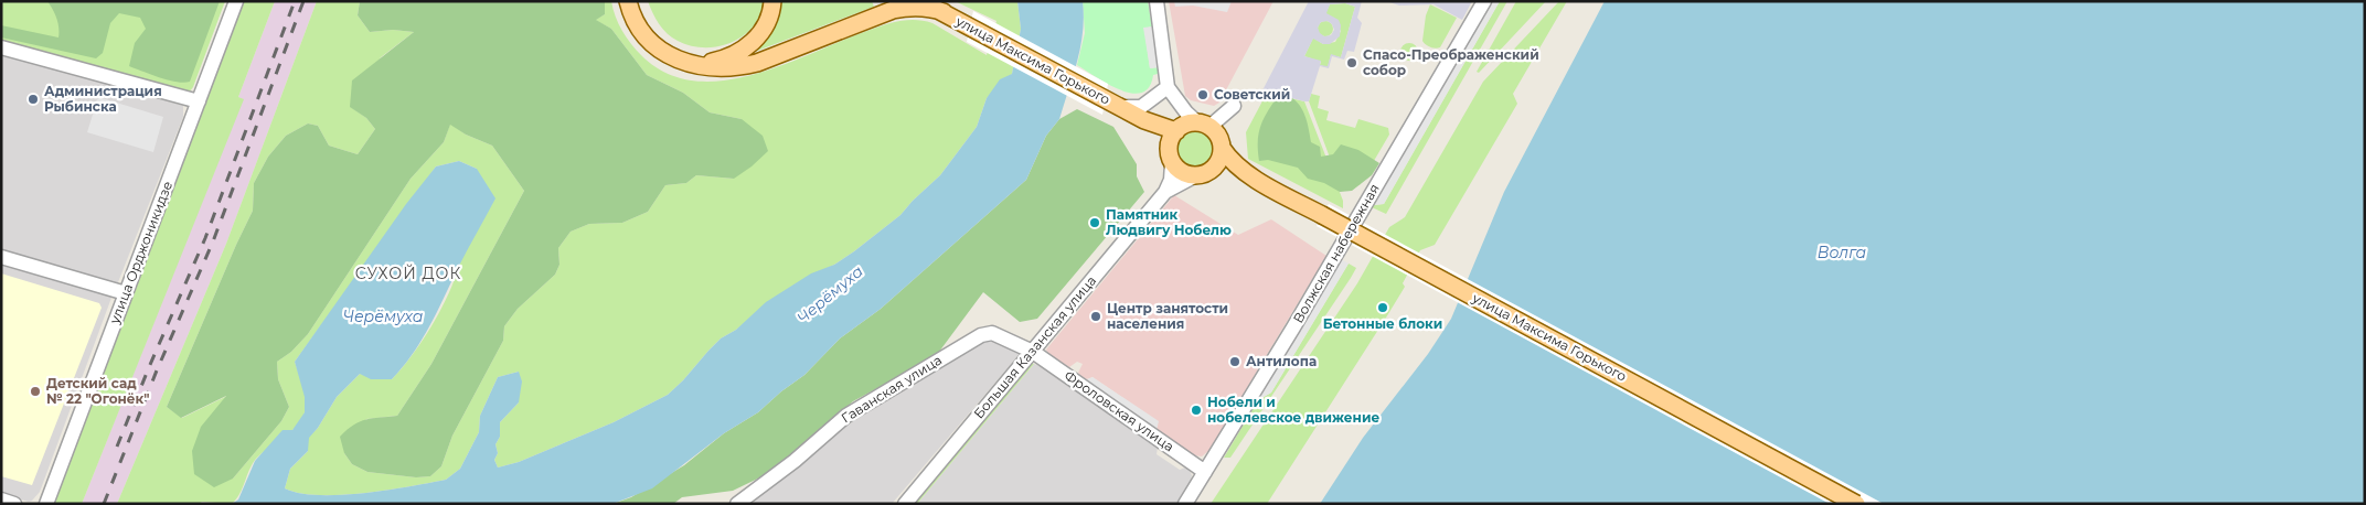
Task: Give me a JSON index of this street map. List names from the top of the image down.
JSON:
{
  "streets": {
    "main road": ["улица Максима Горького"],
    "street": [
      "улица Орджоникидзе",
      "Волжская набережная",
      "Большая Казанская улица",
      "Гаванская улица",
      "Фроловская улица"
    ]
  },
  "crossings": [
    ["Волжская набережная", "Фроловская улица"],
    ["Большая Казанская улица", "Гаванская улица"],
    ["Большая Казанская улица", "Фроловская улица"],
    ["Гаванская улица", "Фроловская улица"]
  ],
  "districts": ["СУХОЙ ДОК"],
  "water": ["Волга", "Черёмуха"],
  "places": [
    "Спасо-Преображенский собор",
    "Советский",
    "Администрация Рыбинска",
    "Памятник Людвигу Нобелю",
    "Бетонные блоки",
    "Центр занятости населения",
    "Антилопа",
    "Детский сад № 22 \"Огонёк\"",
    "Нобели и нобелевское движение"
  ]
}
